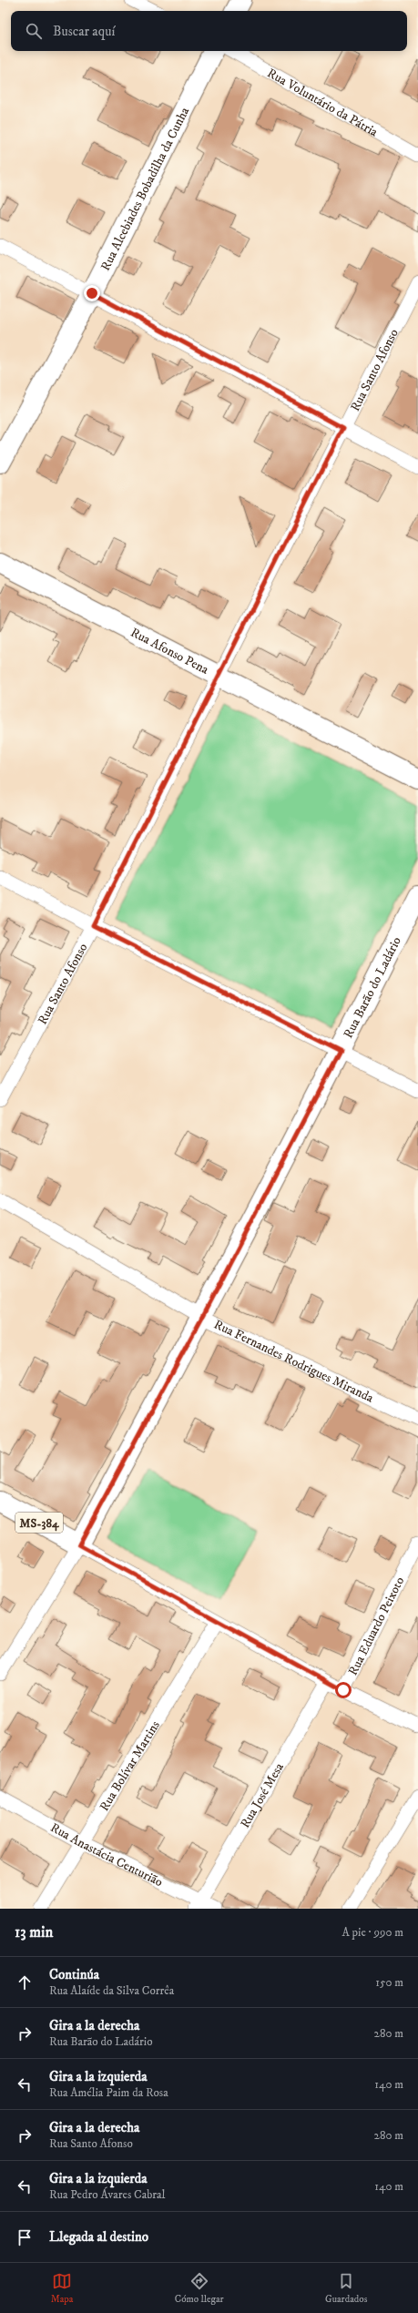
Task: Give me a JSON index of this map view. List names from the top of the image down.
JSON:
{
  "streets": {
    "street": [
      "Rua Voluntário da Pátria",
      "Rua Alcebiades Bobadilha da Cunha",
      "Rua Santo Afonso",
      "Rua Afonso Pena",
      "Rua Barão do Ladário",
      "Rua Fernandes Rodrigues Miranda",
      "MS-384",
      "Rua Eduardo Peixoto",
      "Rua Bolívar Martins",
      "Rua José Mesa",
      "Rua Anastácia Centurião"
    ]
  },
  "crossings": [
    ["Rua Santo Afonso", "Rua Afonso Pena"],
    ["Rua Barão do Ladário", "Rua Fernandes Rodrigues Miranda"],
    ["Rua Barão do Ladário", "MS-384"],
    ["Rua Bolívar Martins", "Rua Anastácia Centurião"],
    ["Rua José Mesa", "Rua Anastácia Centurião"]
  ],
  "page": {
    "search": "Buscar aquí",
    "heading": ["13 min", "A pie · 990 m"],
    "list": [
      ["Continúa", "Rua Alaíde da Silva Corrêa", "150 m"],
      ["Gira a la derecha", "Rua Barão do Ladário", "280 m"],
      ["Gira a la izquierda", "Rua Amélia Paim da Rosa", "140 m"],
      ["Gira a la derecha", "Rua Santo Afonso", "280 m"],
      ["Gira a la izquierda", "Rua Pedro Ávares Cabral", "140 m"],
      "Llegada al destino"
    ],
    "nav": ["Mapa", "Cómo llegar", "Guardados"]
  }
}
